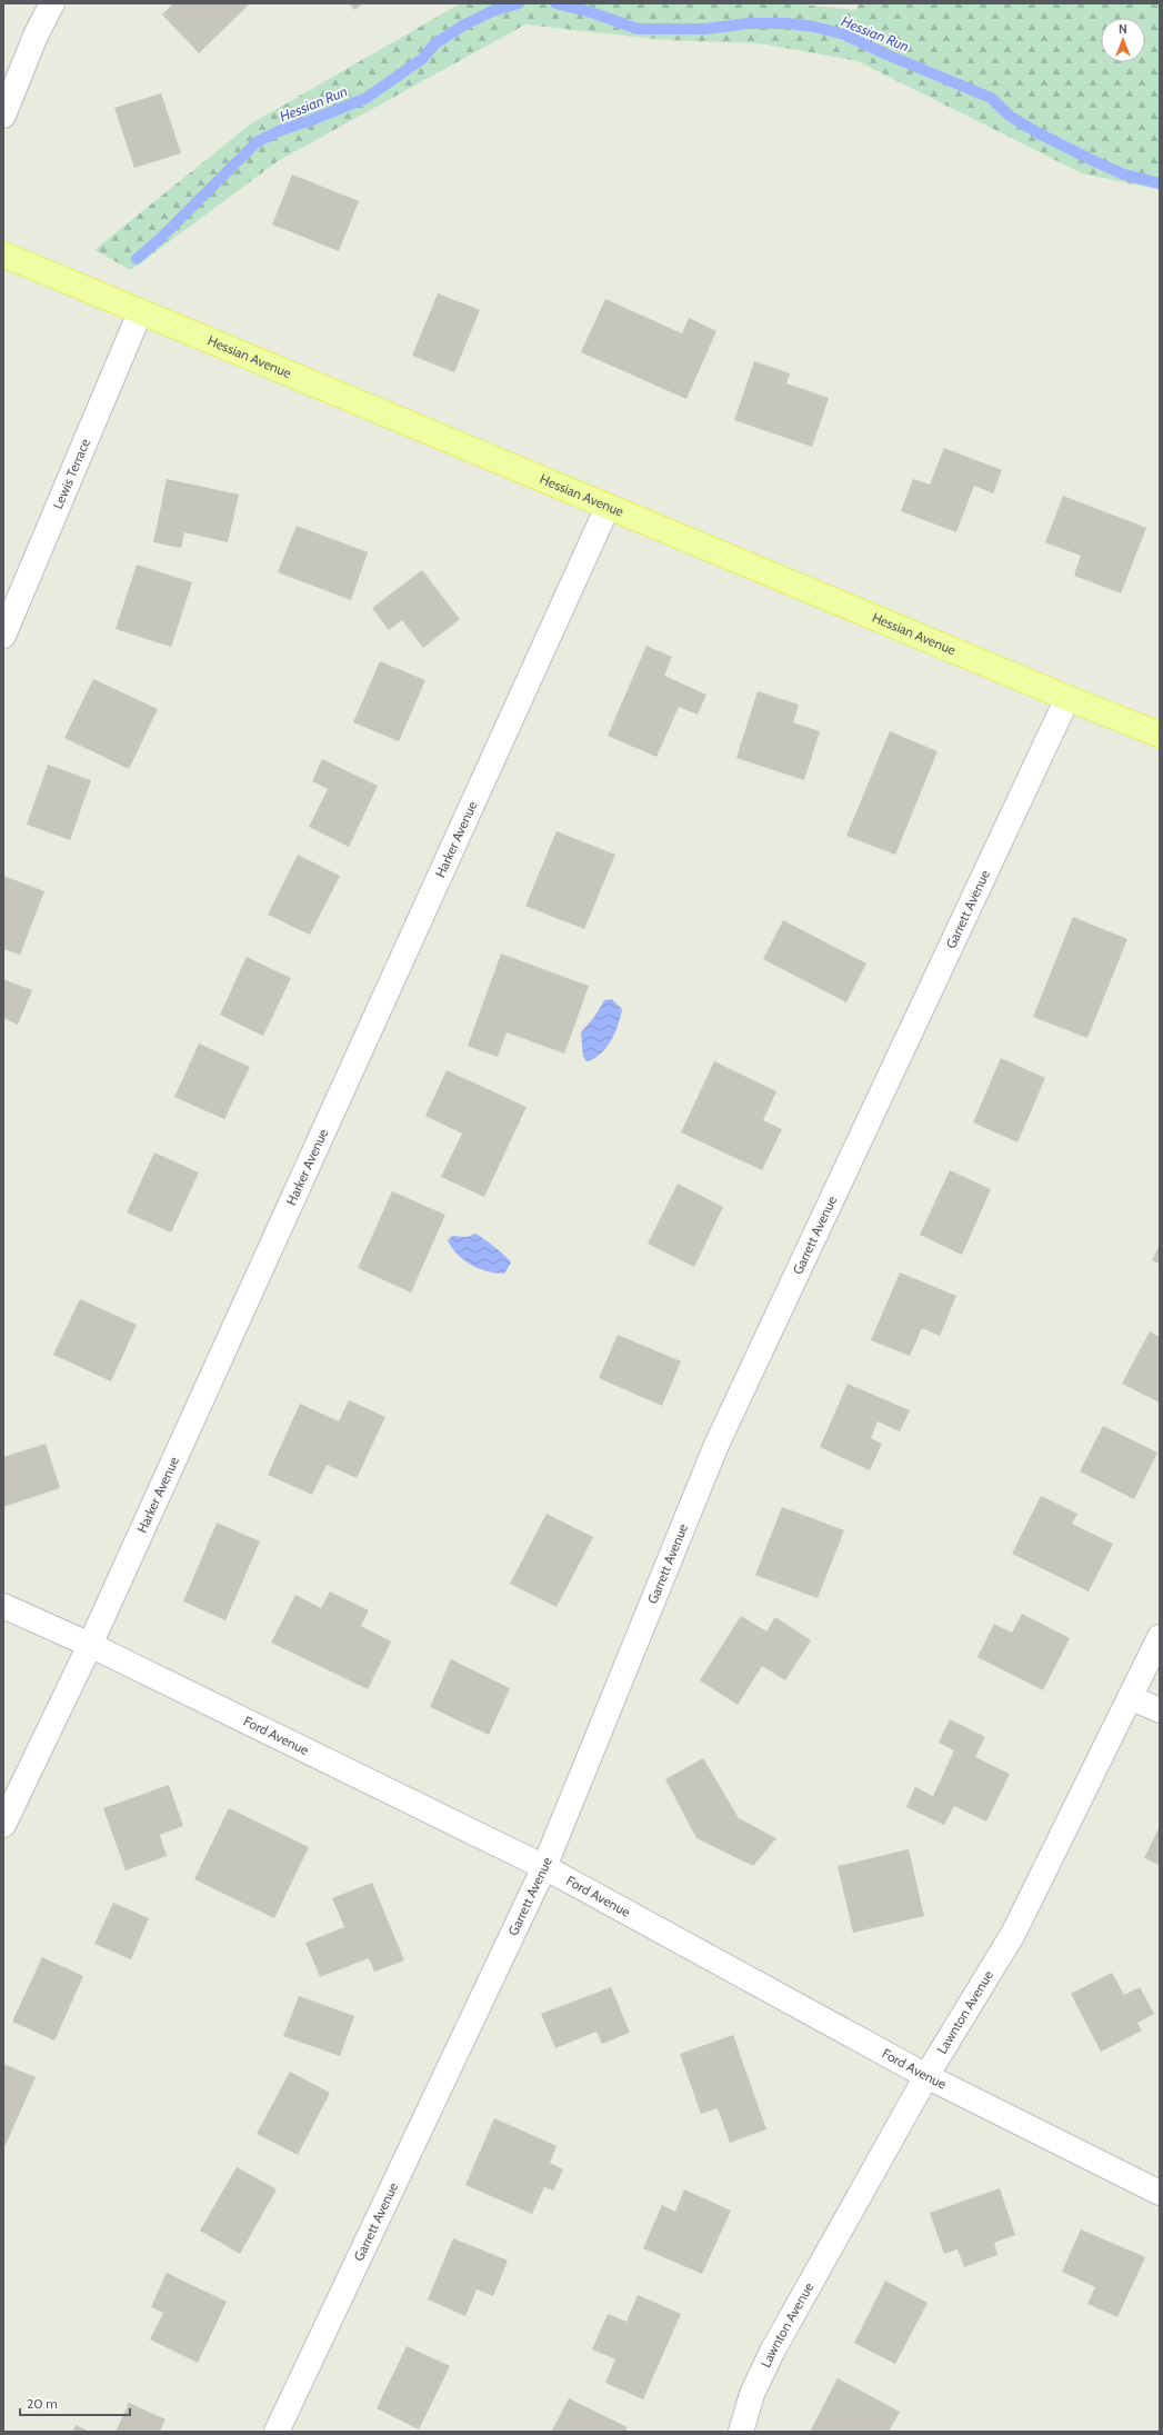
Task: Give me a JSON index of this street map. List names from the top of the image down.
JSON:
{
  "streets": {
    "main road": ["Hessian Avenue"],
    "street": [
      "Lewis Terrace",
      "Harker Avenue",
      "Garrett Avenue",
      "Ford Avenue",
      "Lawnton Avenue"
    ]
  },
  "crossings": [
    ["Hessian Avenue", "Lewis Terrace"],
    ["Hessian Avenue", "Harker Avenue"],
    ["Hessian Avenue", "Garrett Avenue"],
    ["Harker Avenue", "Ford Avenue"],
    ["Garrett Avenue", "Ford Avenue"],
    ["Ford Avenue", "Lawnton Avenue"]
  ],
  "water": ["Hessian Run"],
  "scale_bar": "20 m",
  "north": "top"
}
